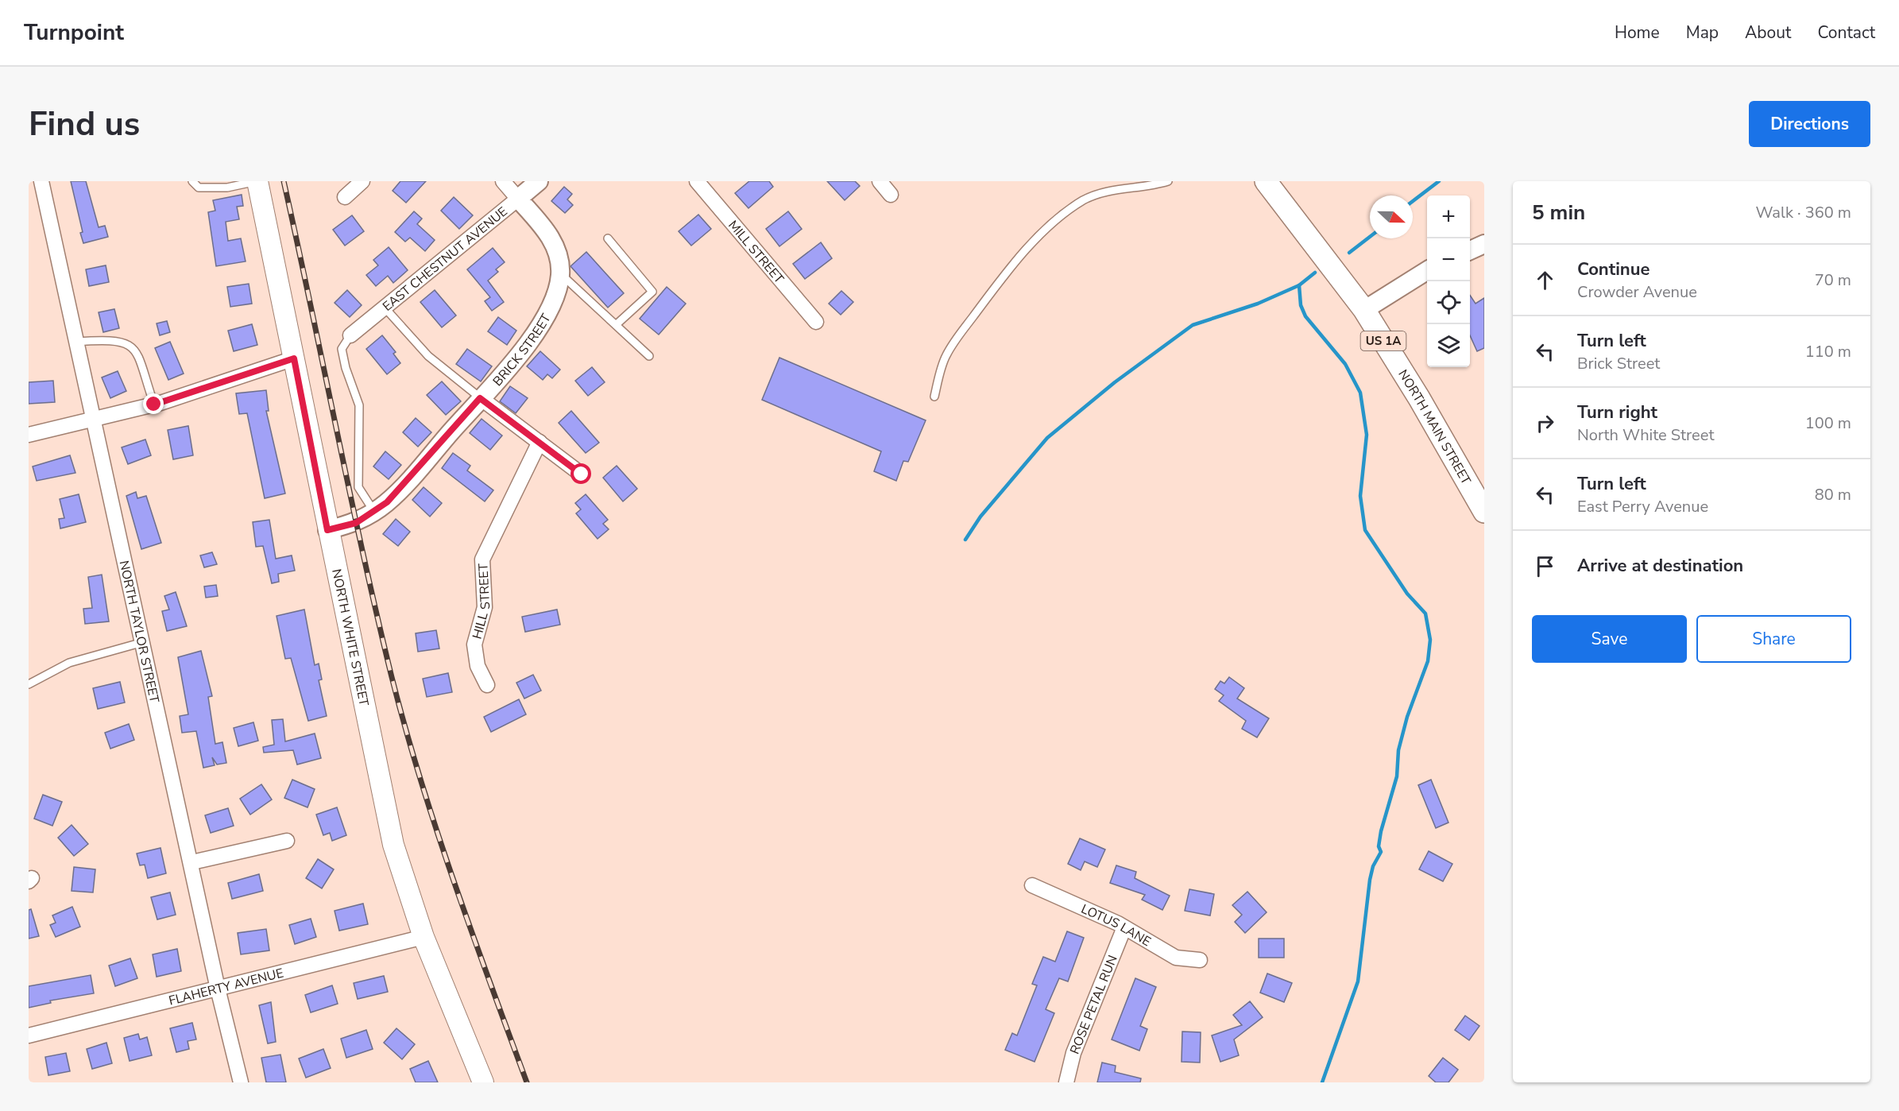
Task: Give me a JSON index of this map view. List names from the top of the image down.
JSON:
{
  "streets": {
    "main road": ["US 1A", "NORTH MAIN STREET", "NORTH WHITE STREET"],
    "street": [
      "MILL STREET",
      "EAST CHESTNUT AVENUE",
      "BRICK STREET",
      "HILL STREET",
      "NORTH TAYLOR STREET",
      "LOTUS LANE",
      "FLAHERTY AVENUE",
      "ROSE PETAL RUN"
    ]
  },
  "crossings": [
    ["BRICK STREET", "NORTH WHITE STREET"],
    ["NORTH TAYLOR STREET", "FLAHERTY AVENUE"],
    ["NORTH WHITE STREET", "FLAHERTY AVENUE"],
    ["LOTUS LANE", "ROSE PETAL RUN"]
  ],
  "north": "right",
  "page": {
    "header": "Turnpoint",
    "nav": [
      "Home",
      "Map",
      "About",
      "Contact"
    ],
    "buttons": [
      "Directions",
      ["Save", "Share"]
    ],
    "title": "Find us",
    "heading": ["5 min", "Walk · 360 m"],
    "map_buttons": ["+", "−"],
    "list": [
      ["Continue", "Crowder Avenue", "70 m"],
      ["Turn left", "Brick Street", "110 m"],
      ["Turn right", "North White Street", "100 m"],
      ["Turn left", "East Perry Avenue", "80 m"],
      "Arrive at destination"
    ]
  }
}
